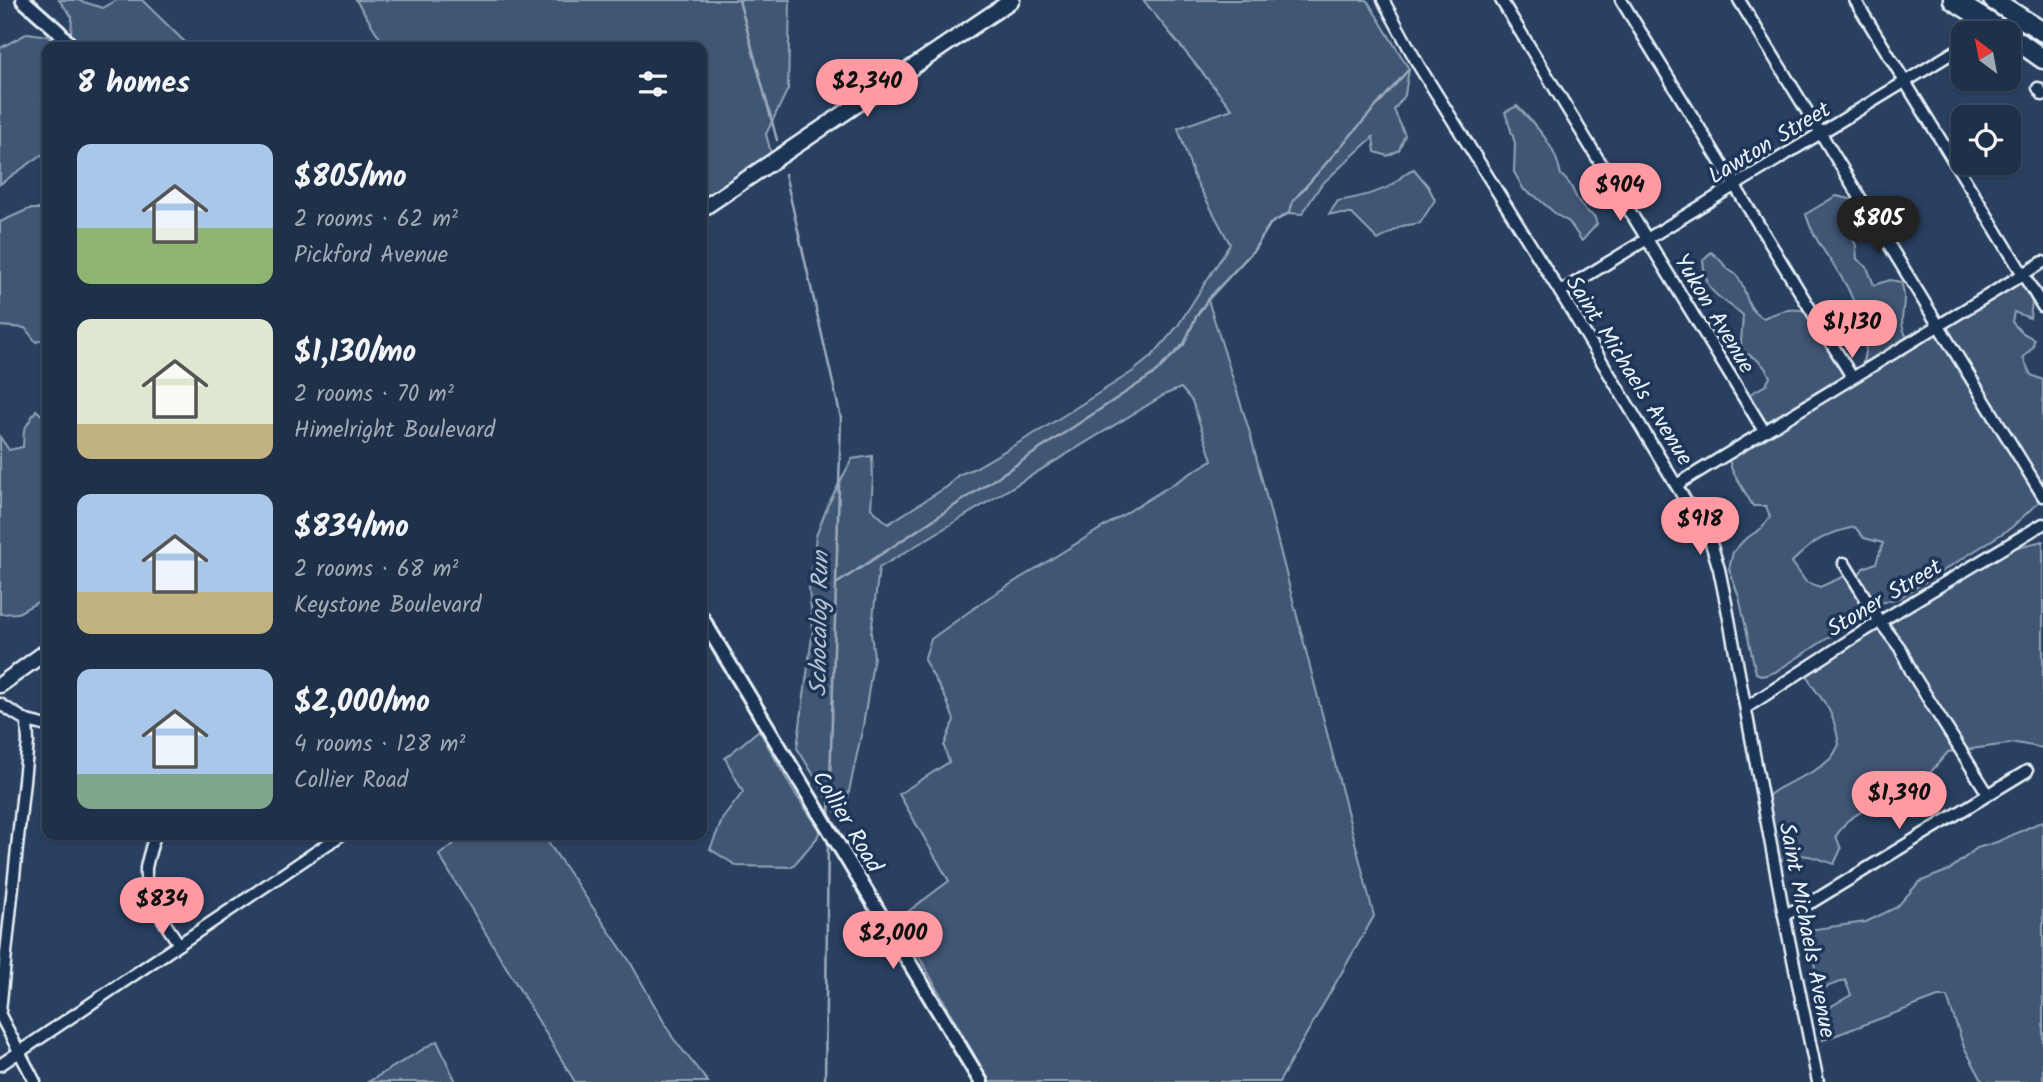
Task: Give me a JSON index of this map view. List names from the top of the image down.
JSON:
{
  "streets": {
    "street": [
      "Lawton Street",
      "Yukon Avenue",
      "Saint Michaels Avenue",
      "Stoner Street",
      "Collier Road"
    ]
  },
  "crossings": [
    ["Lawton Street", "Yukon Avenue"],
    ["Lawton Street", "Saint Michaels Avenue"],
    ["Saint Michaels Avenue", "Stoner Street"]
  ],
  "water": ["Schocalog Run"],
  "north": "top left",
  "page": {
    "heading": "8 homes",
    "price": [
      "$2,340",
      "$904",
      "$805",
      "$1,130",
      "$918",
      "$1,390",
      "$834",
      "$2,000"
    ],
    "list": [
      {
        "name": "$805/mo",
        "note": "2 rooms · 62 m² · Pickford Avenue"
      },
      {
        "name": "$1,130/mo",
        "note": "2 rooms · 70 m² · Himelright Boulevard"
      },
      {
        "name": "$834/mo",
        "note": "2 rooms · 68 m² · Keystone Boulevard"
      },
      {
        "name": "$2,000/mo",
        "note": "4 rooms · 128 m² · Collier Road"
      }
    ]
  }
}
